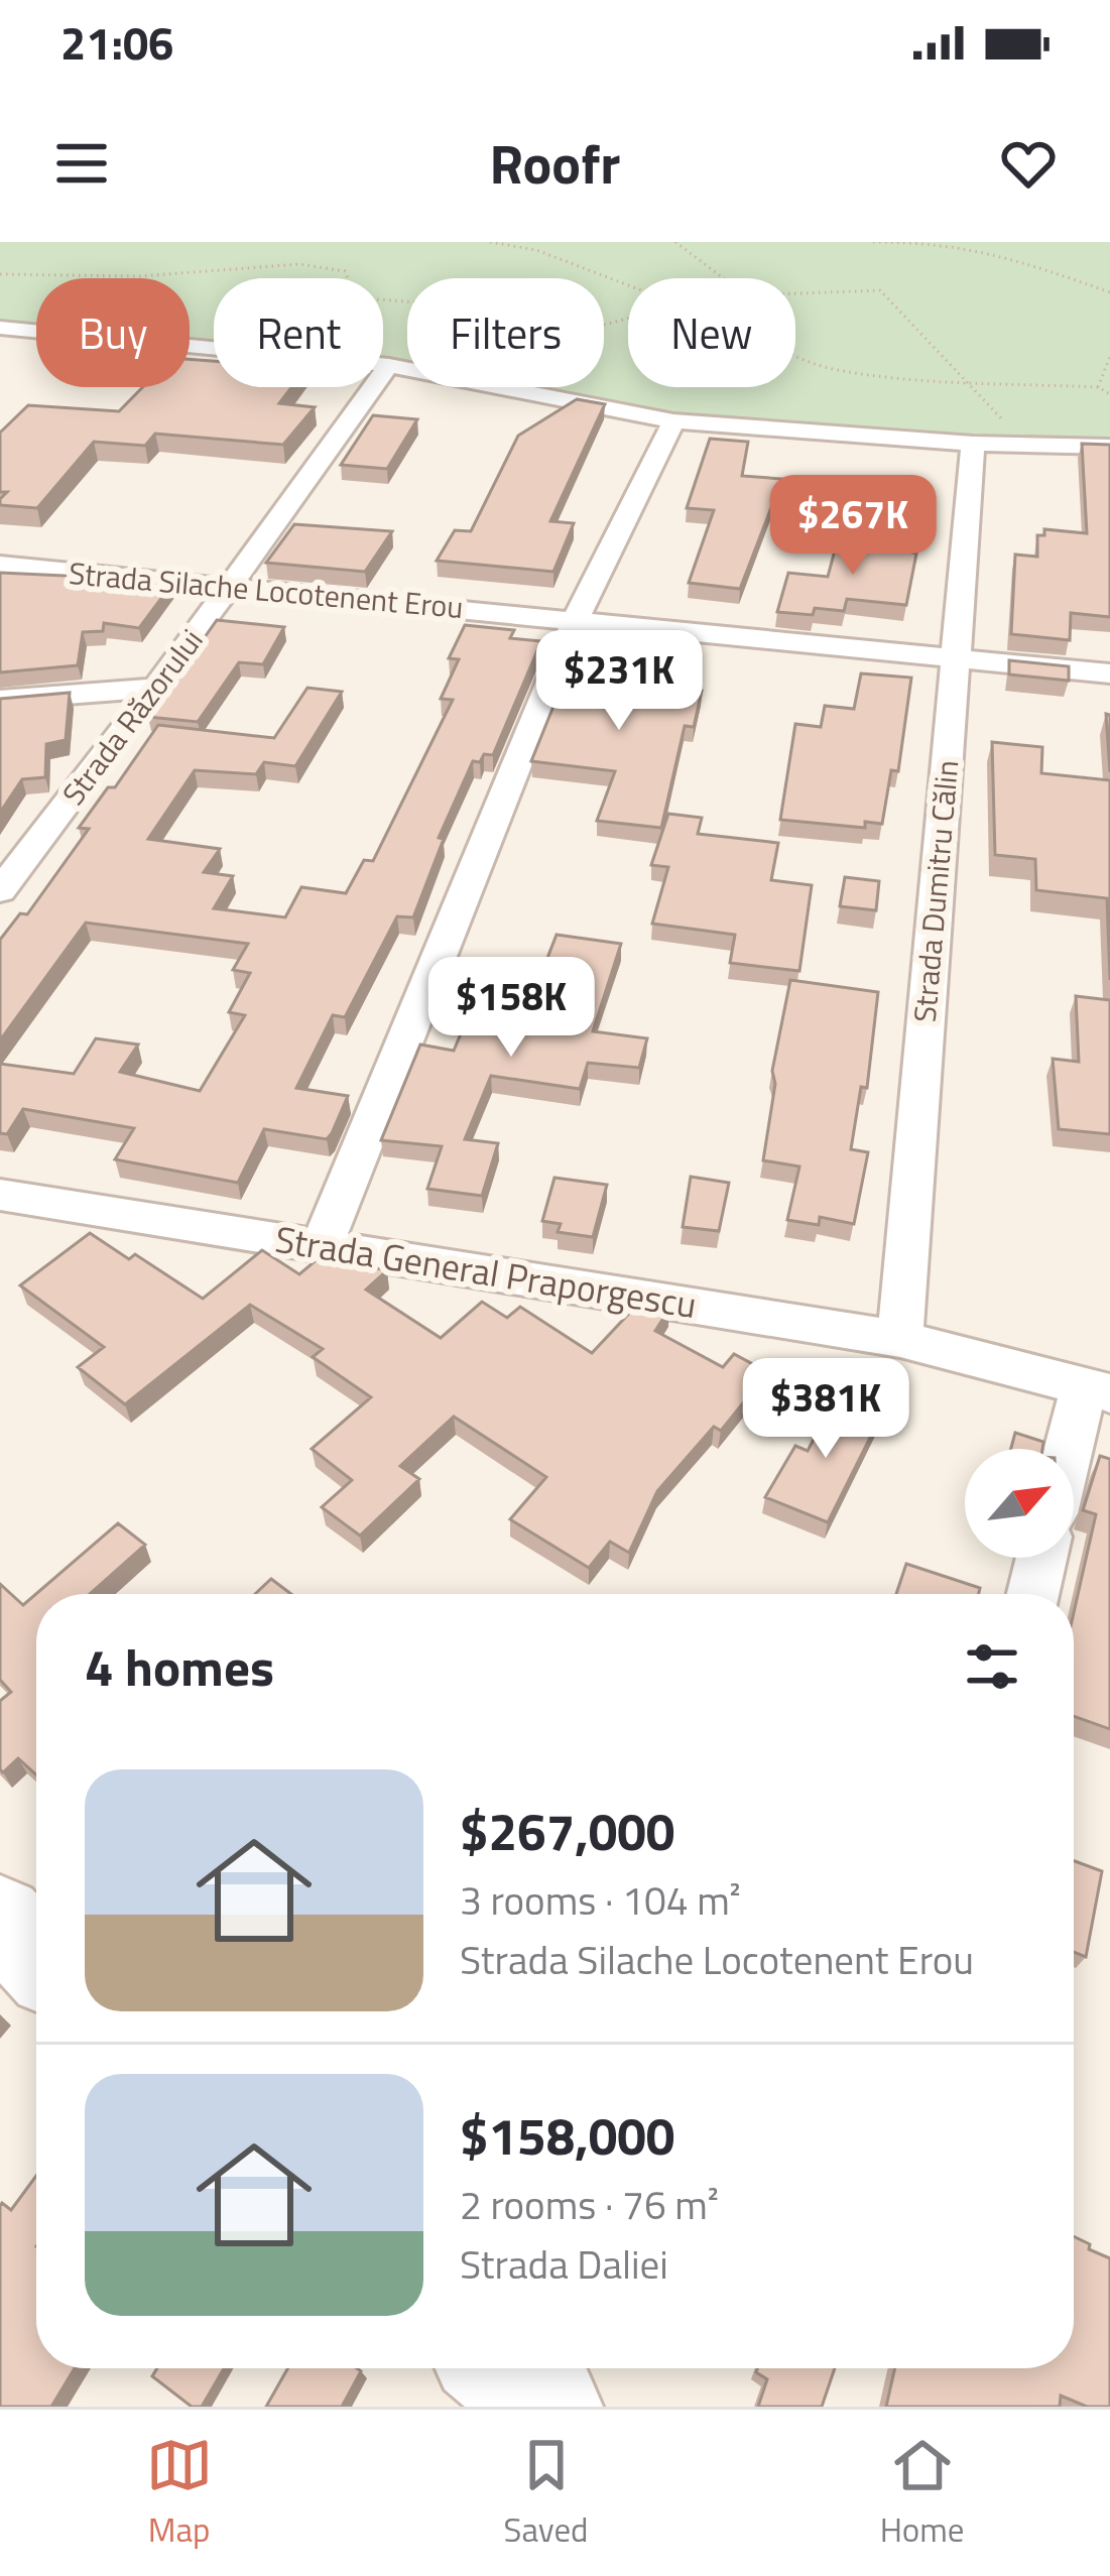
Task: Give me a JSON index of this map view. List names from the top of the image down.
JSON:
{
  "streets": {
    "street": [
      "Strada Silache Locotenent Erou",
      "Strada Răzorului",
      "Strada Dumitru Călin",
      "Strada General Praporgescu"
    ]
  },
  "crossings": [
    ["Strada Silache Locotenent Erou", "Strada Răzorului"],
    ["Strada Silache Locotenent Erou", "Strada Dumitru Călin"],
    ["Strada Dumitru Călin", "Strada General Praporgescu"]
  ],
  "north": "top right",
  "page": {
    "status": "21:06",
    "header": "Roofr",
    "chip": [
      "Buy",
      "Rent",
      "Filters",
      "New"
    ],
    "price": [
      "$267K",
      "$231K",
      "$158K",
      "$381K"
    ],
    "heading": "4 homes",
    "list": [
      {
        "name": "$267,000",
        "note": "3 rooms · 104 m² · Strada Silache Locotenent Erou"
      },
      {
        "name": "$158,000",
        "note": "2 rooms · 76 m² · Strada Daliei"
      }
    ],
    "tabs": ["Map", "Saved", "Home"]
  }
}
